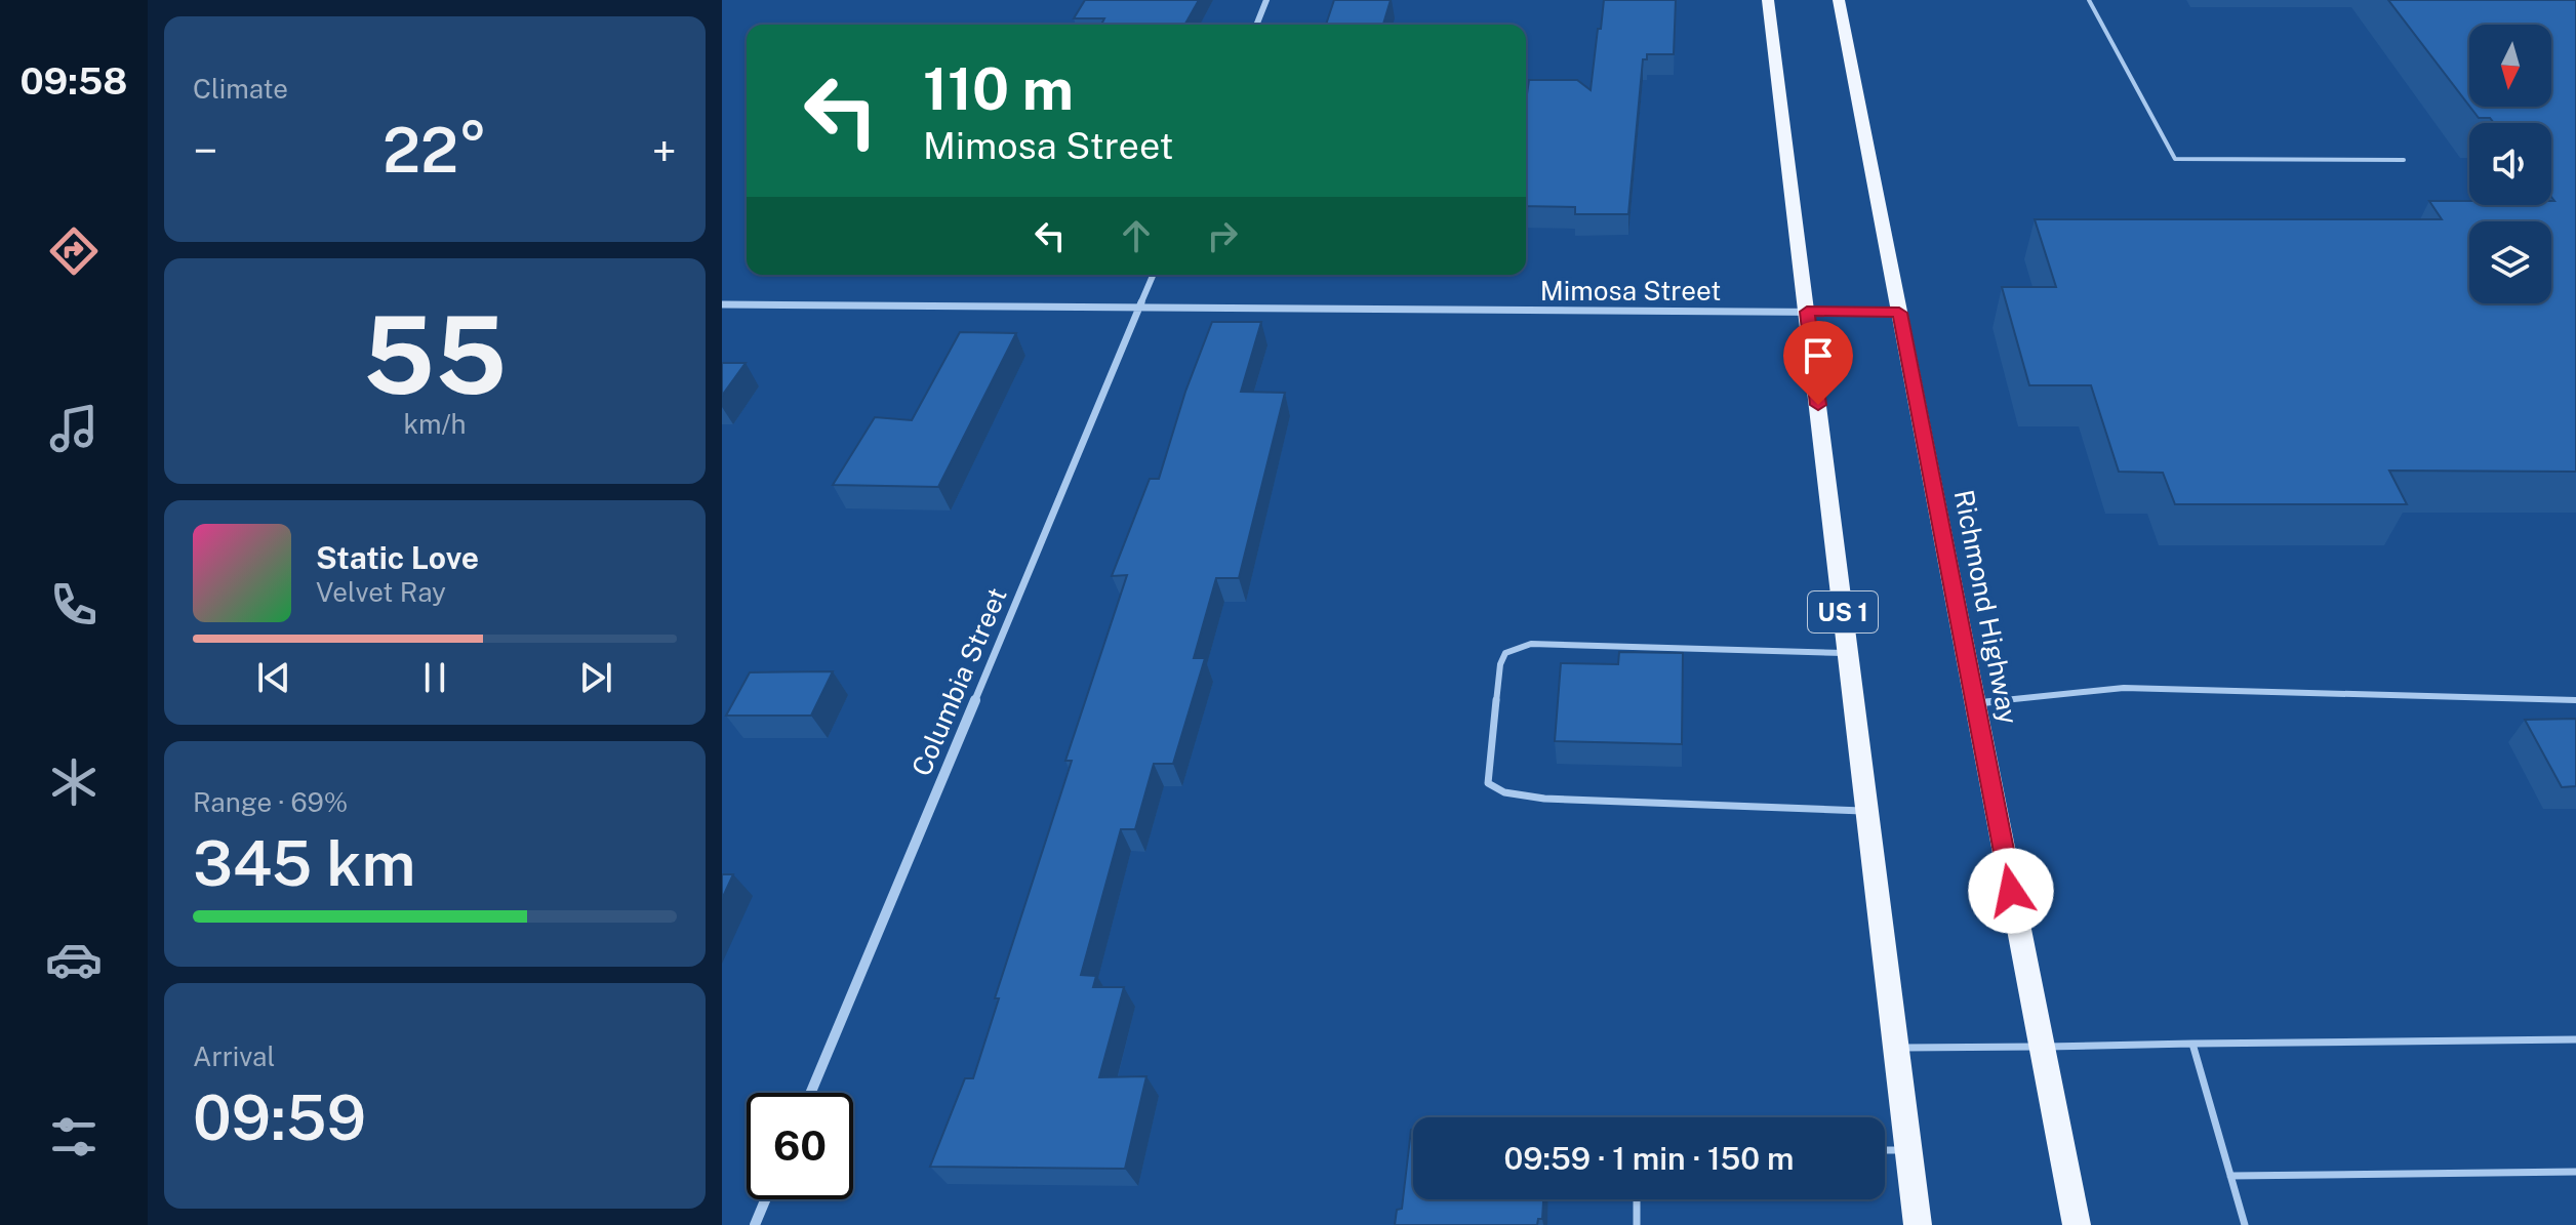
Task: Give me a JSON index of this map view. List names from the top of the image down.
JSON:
{
  "streets": {
    "main road": ["Richmond Highway", "US 1"],
    "street": ["Mimosa Street", "Columbia Street"]
  },
  "crossings": [
    ["Mimosa Street", "Richmond Highway"],
    ["Mimosa Street", "US 1"],
    ["Mimosa Street", "Columbia Street"]
  ],
  "north": "bottom",
  "page": {
    "tabs": "09:58",
    "tile": [
      "Climate",
      ["55", "km/h"],
      ["Range · 69%", "345 km"],
      ["Arrival", "09:59"]
    ],
    "turn": ["110 m", "Mimosa Street"],
    "heat": ["−", "22°", "+"],
    "song": ["Static Love", "Velvet Ray"],
    "limit": "60",
    "trip": "09:59 · 1 min · 150 m"
  }
}
